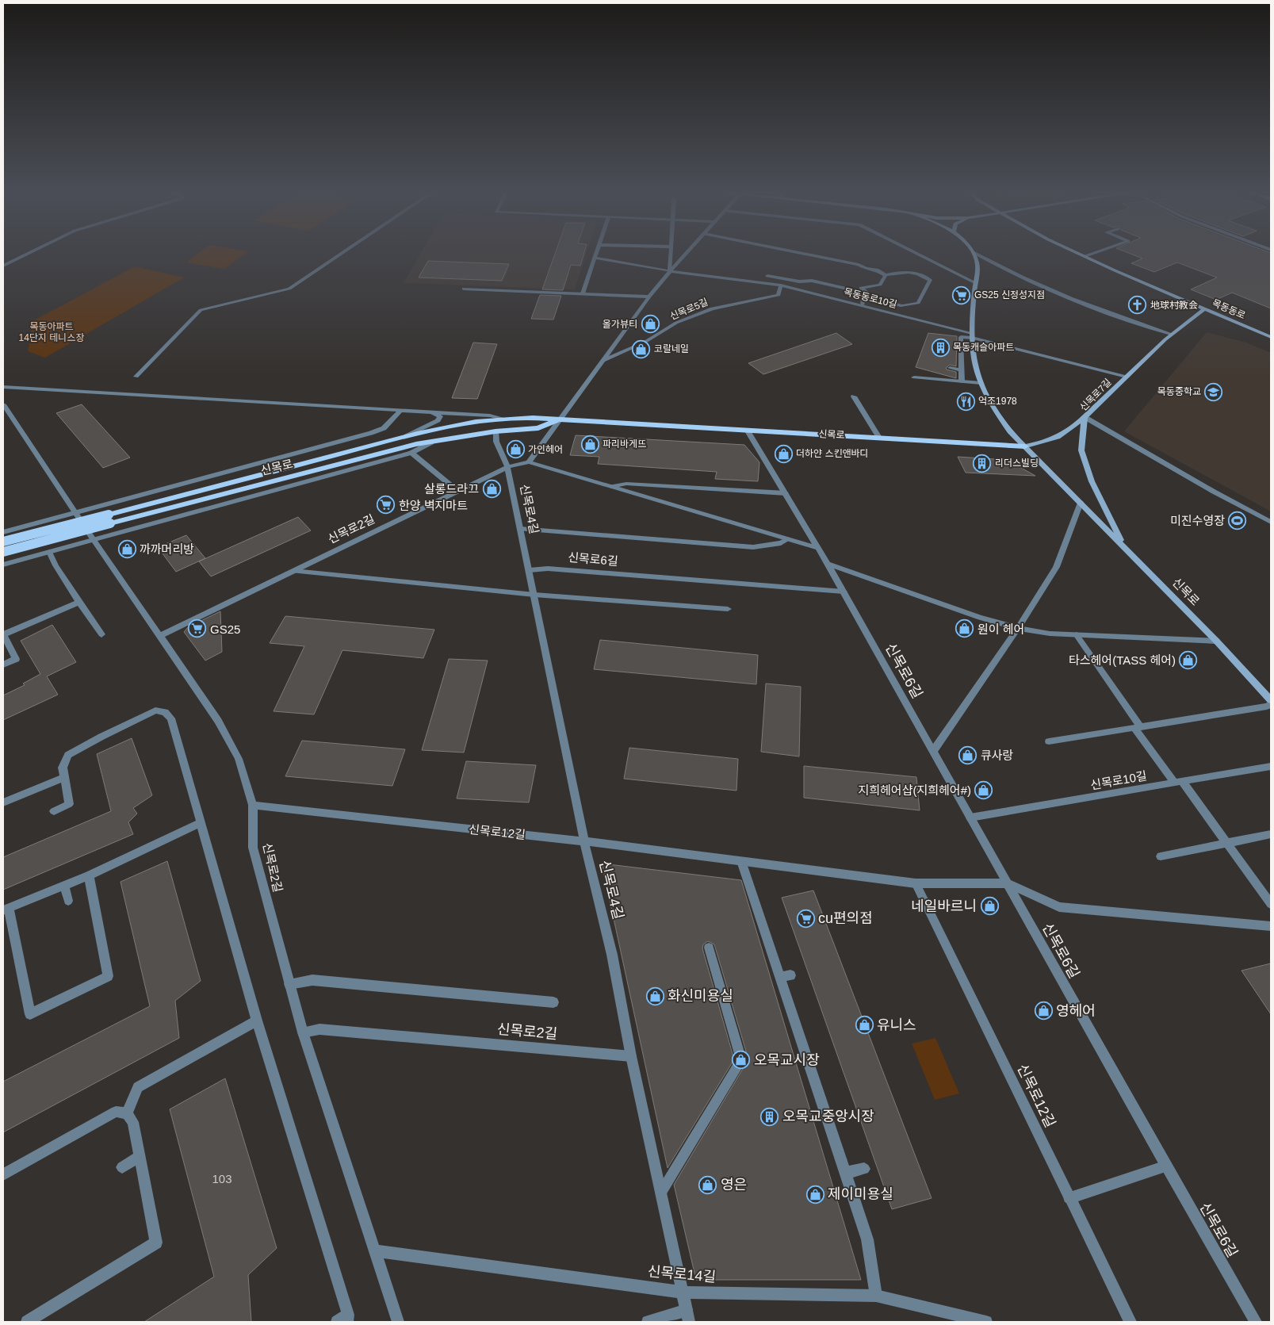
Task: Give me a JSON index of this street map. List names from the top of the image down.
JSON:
{
  "streets": {
    "main road": ["신목로"],
    "street": [
      "목동동로10길",
      "신목로5길",
      "목동동로",
      "신목로7길",
      "신목로4길",
      "신목로2길",
      "신목로6길",
      "신목로10길",
      "신목로12길",
      "신목로14길"
    ]
  },
  "crossings": [
    ["목동동로10길", "신목로5길"],
    ["목동동로10길", "신목로7길"],
    ["신목로5길", "신목로"],
    ["목동동로", "신목로7길"],
    ["신목로7길", "신목로"],
    ["신목로", "신목로4길"],
    ["신목로", "신목로6길"],
    ["신목로4길", "신목로2길"],
    ["신목로4길", "신목로6길"],
    ["신목로4길", "신목로12길"],
    ["신목로4길", "신목로14길"],
    ["신목로2길", "신목로12길"],
    ["신목로2길", "신목로14길"],
    ["신목로6길", "신목로10길"],
    ["신목로6길", "신목로12길"]
  ],
  "parks": ["목동아파트 14단지 테니스장"],
  "places": {
    "supermarket": [
      "GS25 신정성지점",
      "한양 벽지마트",
      "GS25",
      "cu편의점"
    ],
    "church": ["地球村教会"],
    "shop": [
      "올가뷰티",
      "코랄네일",
      "파리바게뜨",
      "가인헤어",
      "더하얀 스킨앤바디",
      "살롱드라끄",
      "까까머리방",
      "원이 헤어",
      "타스헤어(TASS 헤어)",
      "큐사랑",
      "지희헤어샵(지희헤어#)",
      "네일바르니",
      "화신미용실",
      "영헤어",
      "유니스",
      "오목교시장",
      "영은",
      "제이미용실"
    ],
    "building": ["목동캐슬아파트", "리더스빌딩", "오목교중앙시장"],
    "school or university": ["목동중학교"],
    "restaurant": ["억조1978"],
    "sports": ["미진수영장"]
  },
  "house_numbers": ["103"]
}
